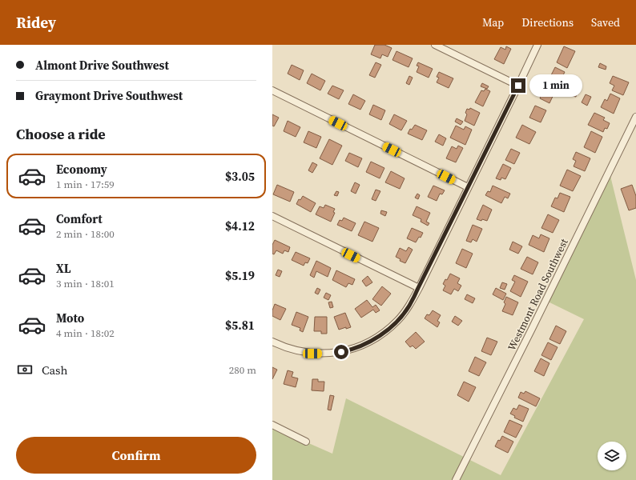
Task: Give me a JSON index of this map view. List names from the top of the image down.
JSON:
{
  "streets": {
    "street": ["Westmont Road Southwest"]
  },
  "page": {
    "header": "Ridey",
    "nav": ["Map", "Directions", "Saved"],
    "banner": ["Almont Drive Southwest", "Graymont Drive Southwest"],
    "bubble": "1 min",
    "heading": "Choose a ride",
    "list": [
      {
        "name": "Economy",
        "note": "1 min · 17:59",
        "value": "$3.05"
      },
      {
        "name": "Comfort",
        "note": "2 min · 18:00",
        "value": "$4.12"
      },
      {
        "name": "XL",
        "note": "3 min · 18:01",
        "value": "$5.19"
      },
      {
        "name": "Moto",
        "note": "4 min · 18:02",
        "value": "$5.81"
      }
    ],
    "pay": ["Cash", "280 m"],
    "buttons": "Confirm"
  }
}
